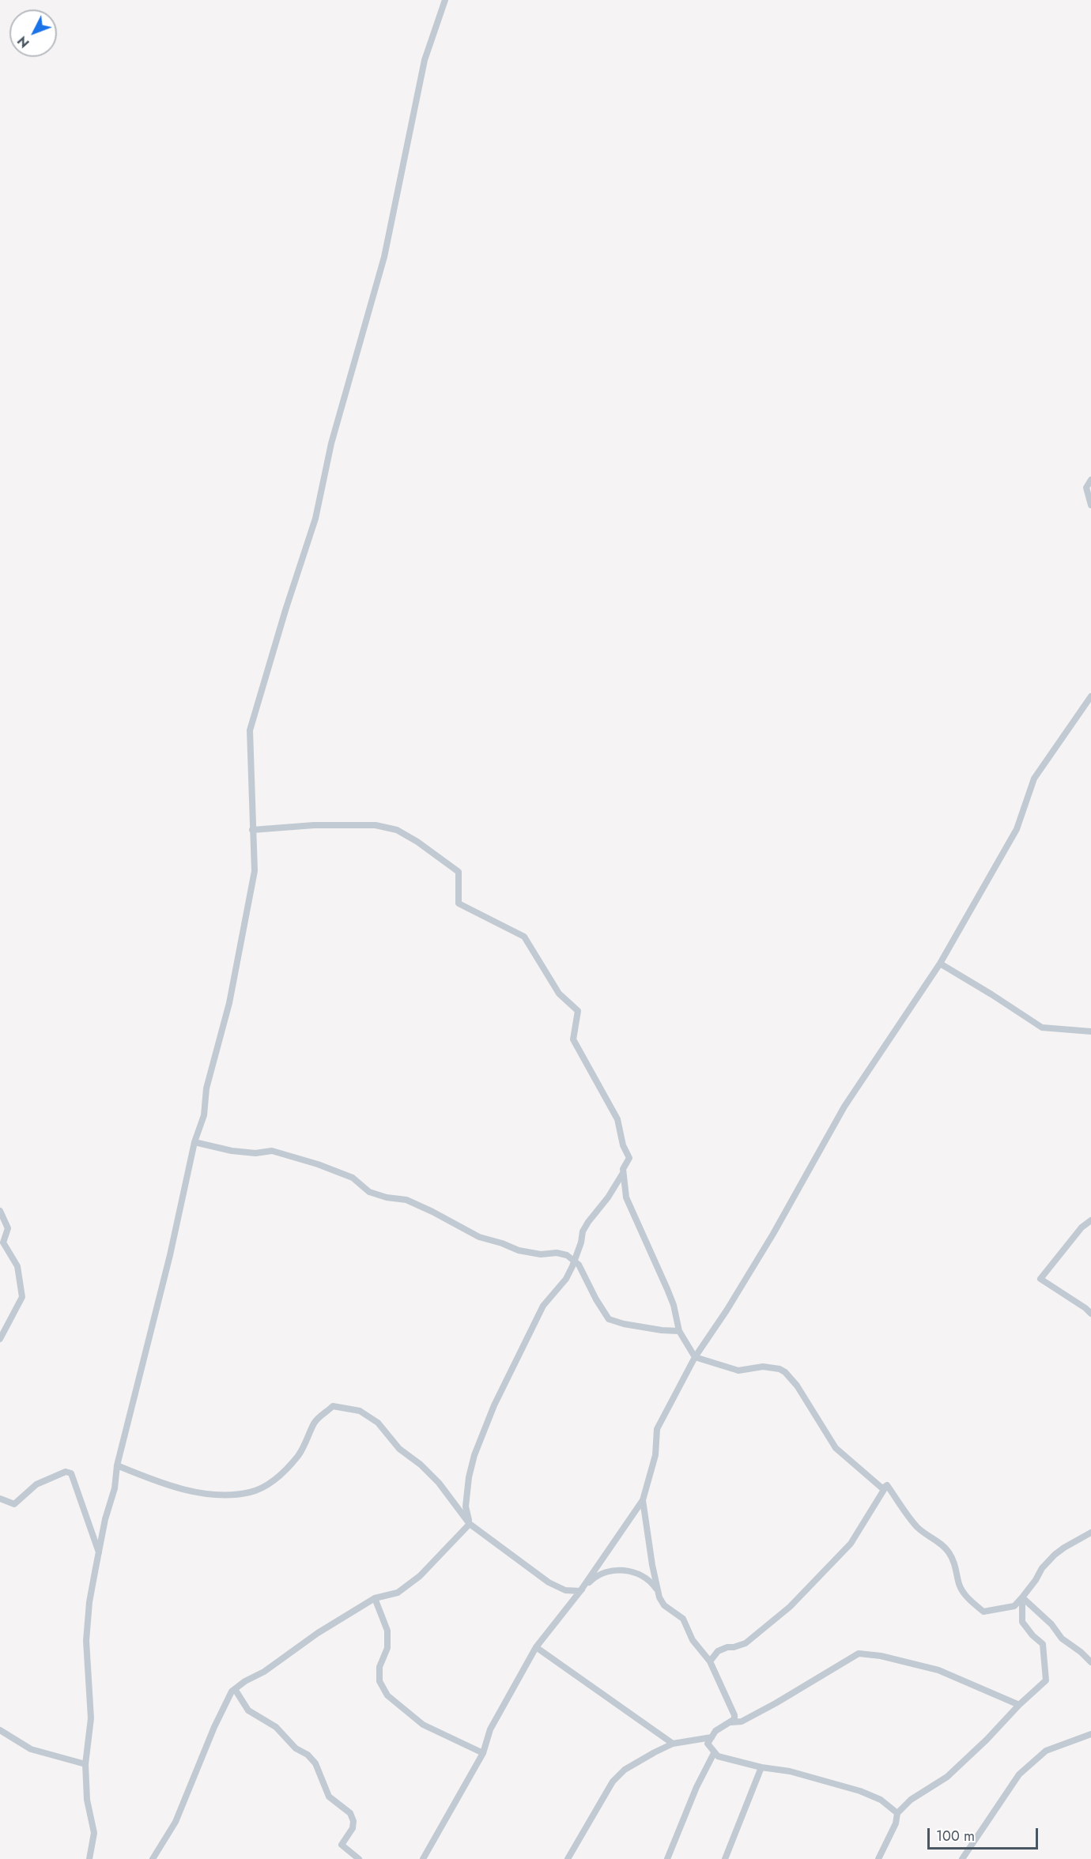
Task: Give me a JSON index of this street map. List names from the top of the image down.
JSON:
{
  "scale_bar": "100 m",
  "north": "bottom left"
}
